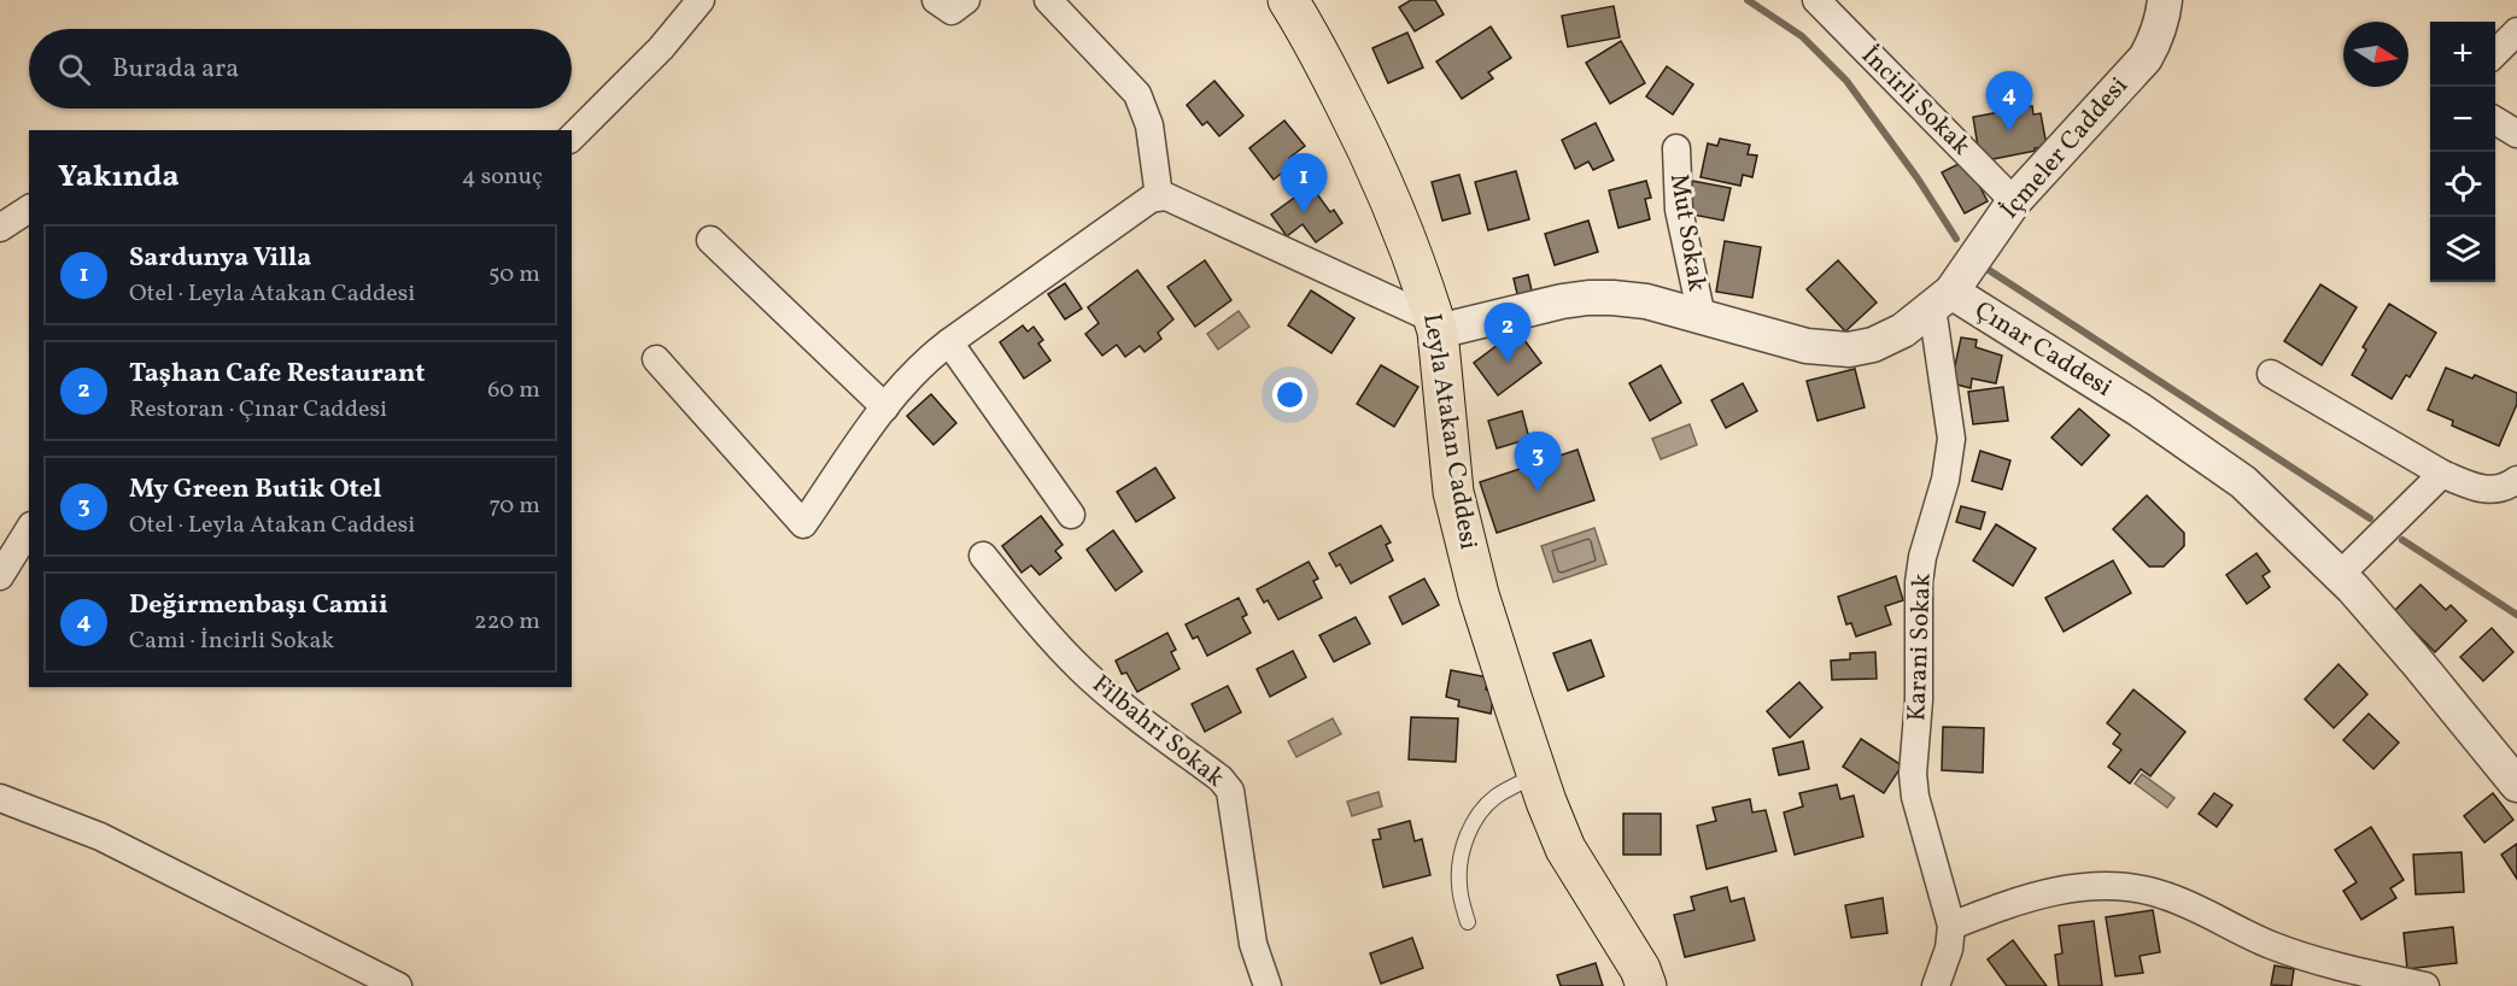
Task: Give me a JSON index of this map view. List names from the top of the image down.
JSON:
{
  "streets": {
    "main road": ["Leyla Atakan Caddesi"],
    "street": [
      "İncirli Sokak",
      "İçmeler Caddesi",
      "Mut Sokak",
      "Çınar Caddesi",
      "Karani Sokak",
      "Filbahri Sokak"
    ]
  },
  "crossings": [
    ["İncirli Sokak", "İçmeler Caddesi"],
    ["İçmeler Caddesi", "Çınar Caddesi"],
    ["İçmeler Caddesi", "Karani Sokak"],
    ["Çınar Caddesi", "Karani Sokak"]
  ],
  "north": "right",
  "page": {
    "map_buttons": ["+", "−"],
    "search": "Burada ara",
    "pins": [
      "4",
      "1",
      "2",
      "3"
    ],
    "heading": ["Yakında", "4 sonuç"],
    "list": [
      {
        "mark": "1",
        "name": "Sardunya Villa",
        "note": "Otel · Leyla Atakan Caddesi",
        "value": "50 m"
      },
      {
        "mark": "2",
        "name": "Taşhan Cafe Restaurant",
        "note": "Restoran · Çınar Caddesi",
        "value": "60 m"
      },
      {
        "mark": "3",
        "name": "My Green Butik Otel",
        "note": "Otel · Leyla Atakan Caddesi",
        "value": "70 m"
      },
      {
        "mark": "4",
        "name": "Değirmenbaşı Camii",
        "note": "Cami · İncirli Sokak",
        "value": "220 m"
      }
    ]
  }
}
